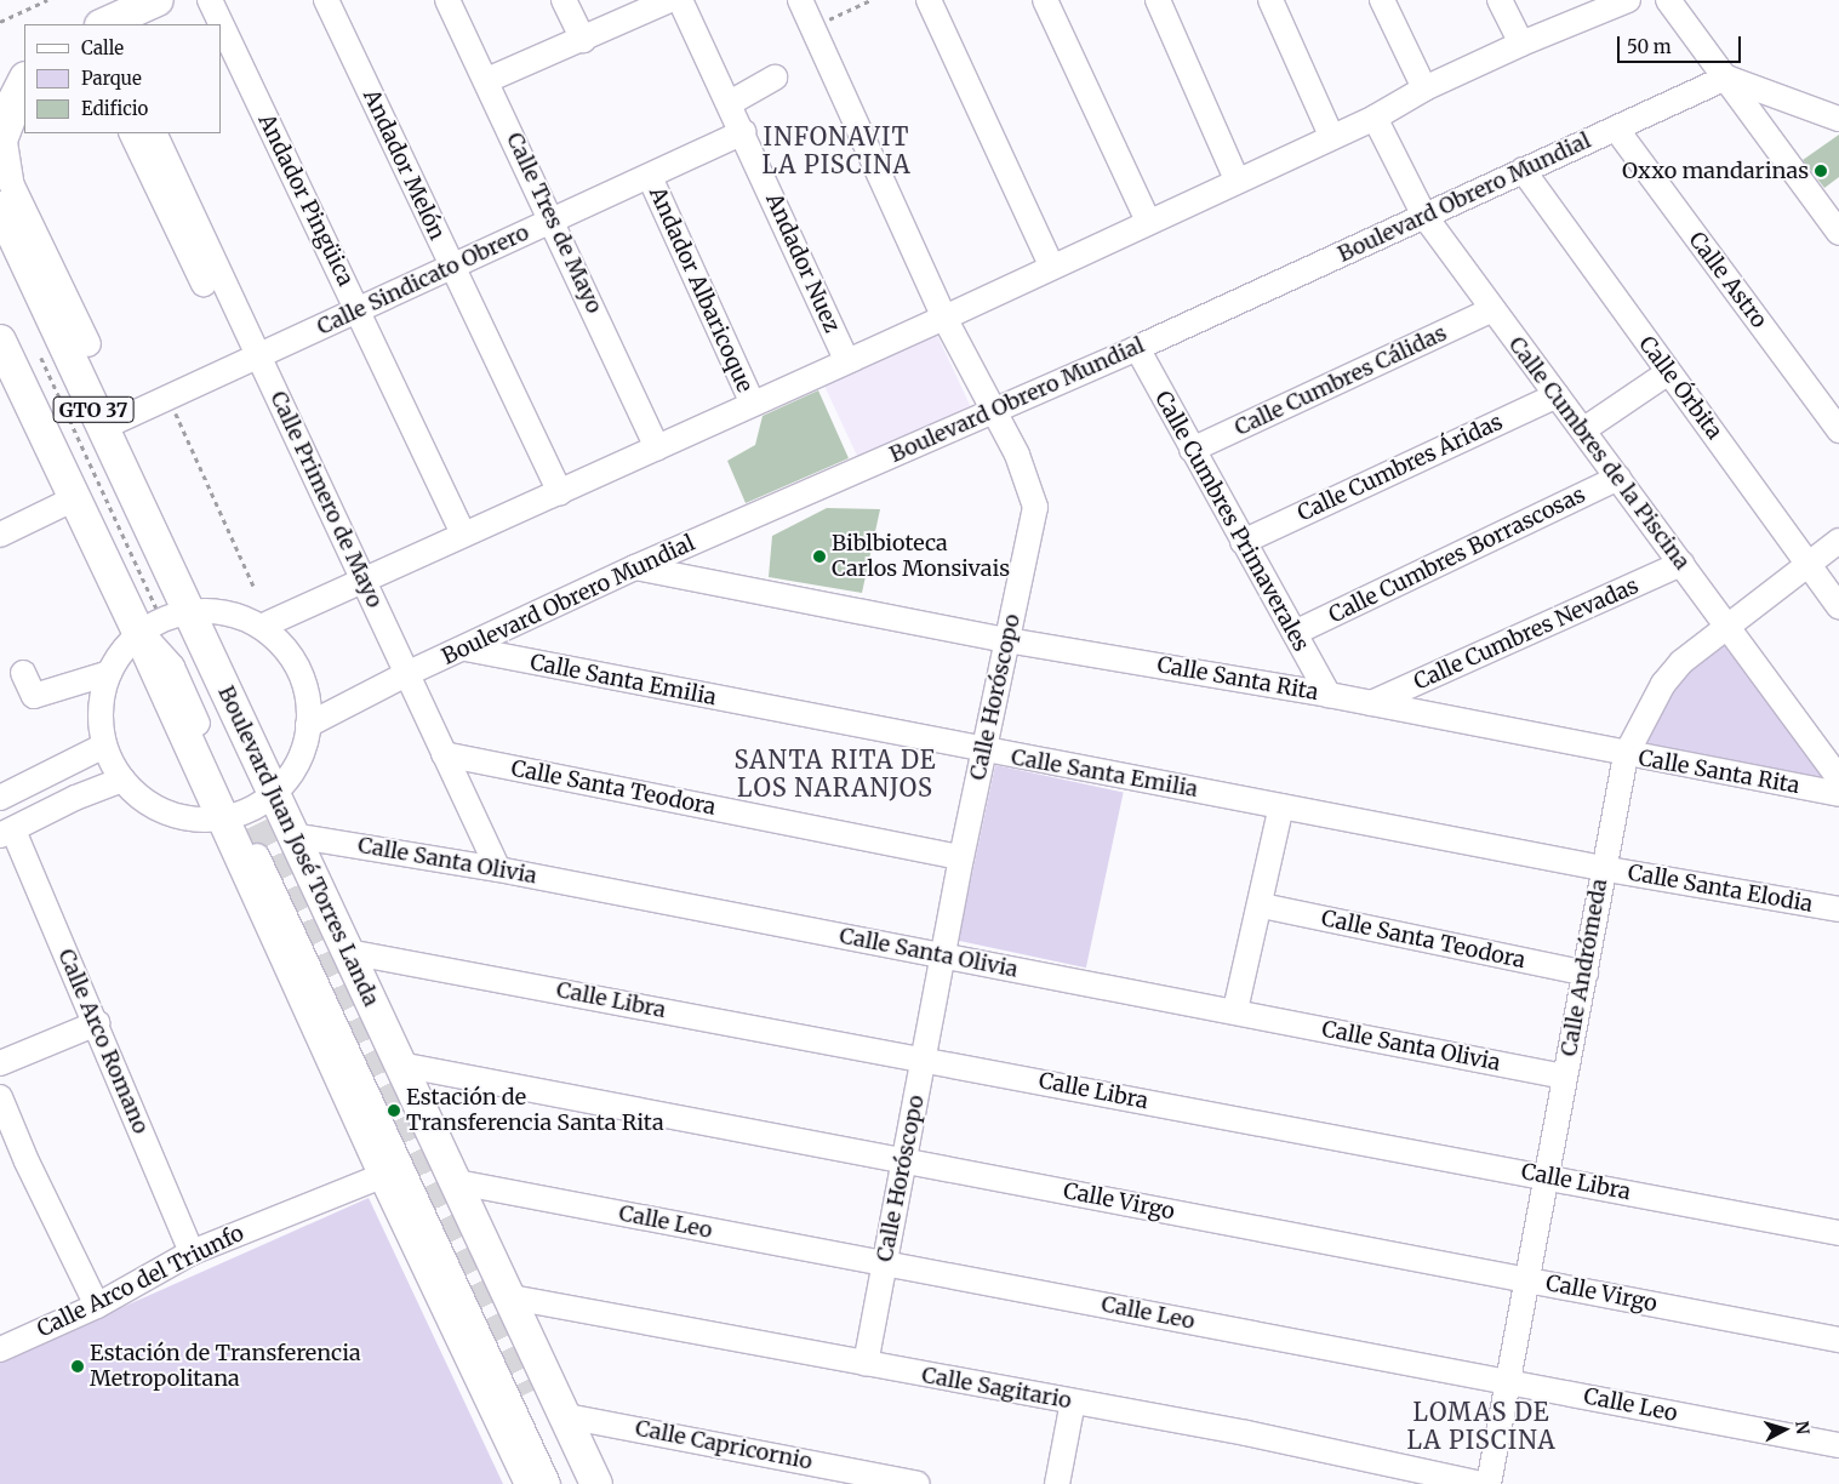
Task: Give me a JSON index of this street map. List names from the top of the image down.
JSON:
{
  "streets": {
    "main road": ["GTO 37", "Boulevard Juan José Torres Landa"],
    "street": [
      "Andador Melón",
      "Boulevard Obrero Mundial",
      "Andador Pingüica",
      "Calle Tres de Mayo",
      "Andador Nuez",
      "Calle Sindicato Obrero",
      "Calle Astro",
      "Andador Albaricoque",
      "Calle Cumbres Cálidas",
      "Calle Órbita",
      "Calle Cumbres de la Piscina",
      "Calle Cumbres Áridas",
      "Calle Primero de Mayo",
      "Calle Cumbres Primaverales",
      "Calle Cumbres Borrascosas",
      "Calle Cumbres Nevadas",
      "Calle Santa Rita",
      "Calle Santa Emilia",
      "Calle Horóscopo",
      "Calle Santa Teodora",
      "Calle Santa Olivia",
      "Calle Santa Elodia",
      "Calle Andrómeda",
      "Calle Libra",
      "Calle Arco Romano",
      "Calle Virgo",
      "Calle Leo",
      "Calle Arco del Triunfo",
      "Calle Sagitario",
      "Calle Capricornio"
    ]
  },
  "crossings": [
    ["Andador Melón", "Calle Sindicato Obrero"],
    ["Boulevard Obrero Mundial", "Calle Astro"],
    ["Boulevard Obrero Mundial", "Calle Órbita"],
    ["Boulevard Obrero Mundial", "Calle Cumbres de la Piscina"],
    ["Boulevard Obrero Mundial", "Calle Primero de Mayo"],
    ["Boulevard Obrero Mundial", "Calle Cumbres Primaverales"],
    ["Boulevard Obrero Mundial", "Calle Santa Rita"],
    ["Boulevard Obrero Mundial", "Calle Santa Emilia"],
    ["Boulevard Obrero Mundial", "Calle Horóscopo"],
    ["Andador Pingüica", "Calle Sindicato Obrero"],
    ["Calle Tres de Mayo", "Calle Sindicato Obrero"],
    ["Andador Nuez", "Calle Sindicato Obrero"],
    ["Calle Sindicato Obrero", "Andador Albaricoque"],
    ["Calle Sindicato Obrero", "Calle Primero de Mayo"],
    ["Calle Sindicato Obrero", "Boulevard Juan José Torres Landa"],
    ["Calle Cumbres Cálidas", "Calle Cumbres de la Piscina"],
    ["Calle Cumbres Cálidas", "Calle Cumbres Primaverales"],
    ["Calle Órbita", "Calle Andrómeda"],
    ["Calle Cumbres de la Piscina", "Calle Cumbres Áridas"],
    ["Calle Cumbres de la Piscina", "Calle Cumbres Borrascosas"],
    ["Calle Cumbres de la Piscina", "Calle Cumbres Nevadas"],
    ["Calle Cumbres de la Piscina", "Calle Andrómeda"],
    ["Calle Cumbres Áridas", "Calle Cumbres Primaverales"],
    ["Calle Primero de Mayo", "Calle Santa Teodora"],
    ["Calle Primero de Mayo", "Calle Santa Olivia"],
    ["Calle Cumbres Primaverales", "Calle Cumbres Borrascosas"],
    ["Calle Cumbres Primaverales", "Calle Santa Rita"],
    ["Calle Cumbres Nevadas", "Calle Santa Rita"],
    ["Calle Santa Rita", "Calle Horóscopo"],
    ["Calle Santa Rita", "Calle Andrómeda"],
    ["Calle Santa Emilia", "Calle Horóscopo"],
    ["Calle Santa Emilia", "Calle Santa Elodia"],
    ["Calle Santa Emilia", "Calle Andrómeda"],
    ["Calle Horóscopo", "Calle Santa Teodora"],
    ["Calle Horóscopo", "Calle Santa Olivia"],
    ["Calle Horóscopo", "Calle Libra"],
    ["Calle Horóscopo", "Calle Virgo"],
    ["Calle Horóscopo", "Calle Leo"],
    ["Calle Horóscopo", "Calle Sagitario"],
    ["Calle Santa Teodora", "Calle Andrómeda"],
    ["Boulevard Juan José Torres Landa", "Calle Santa Olivia"],
    ["Boulevard Juan José Torres Landa", "Calle Libra"],
    ["Boulevard Juan José Torres Landa", "Calle Virgo"],
    ["Boulevard Juan José Torres Landa", "Calle Leo"],
    ["Boulevard Juan José Torres Landa", "Calle Arco del Triunfo"],
    ["Boulevard Juan José Torres Landa", "Calle Sagitario"],
    ["Boulevard Juan José Torres Landa", "Calle Capricornio"],
    ["Calle Santa Olivia", "Calle Andrómeda"],
    ["Calle Santa Elodia", "Calle Andrómeda"],
    ["Calle Andrómeda", "Calle Libra"],
    ["Calle Andrómeda", "Calle Virgo"],
    ["Calle Andrómeda", "Calle Leo"],
    ["Calle Arco Romano", "Calle Arco del Triunfo"]
  ],
  "districts": ["INFONAVIT LA PISCINA", "SANTA RITA DE LOS NARANJOS", "LOMAS DE LA PISCINA"],
  "places": [
    "Oxxo mandarinas",
    "Biblbioteca Carlos Monsivais",
    "Estación de Transferencia Santa Rita",
    "Estación de Transferencia Metropolitana"
  ],
  "legend": ["Calle", "Parque", "Edificio"],
  "scale_bar": "50 m",
  "north": "right"
}
